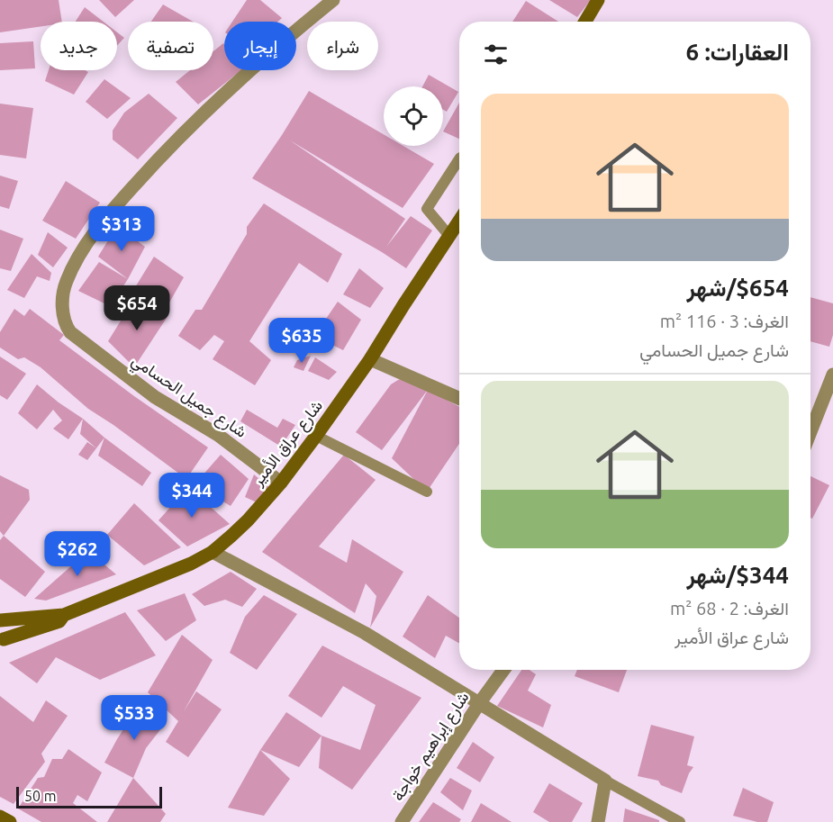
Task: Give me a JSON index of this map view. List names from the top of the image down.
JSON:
{
  "streets": {
    "main road": ["شارع عراق الأمير"],
    "street": ["شارع جميل الحسامي", "شارع إبراهيم خواجة"]
  },
  "crossings": [
    ["شارع جميل الحسامي", "شارع عراق الأمير"]
  ],
  "scale_bar": "50 m",
  "page": {
    "chip": [
      "شراء",
      "إيجار",
      "تصفية",
      "جديد"
    ],
    "heading": "العقارات: 6",
    "list": [
      {
        "name": "$654/شهر",
        "note": "الغرف: 3 · 116 m² · شارع جميل الحسامي"
      },
      {
        "name": "$344/شهر",
        "note": "الغرف: 2 · 68 m² · شارع عراق الأمير"
      }
    ],
    "price": [
      "$313",
      "$654",
      "$635",
      "$344",
      "$262",
      "$533"
    ],
    "scale": "50 m"
  }
}
